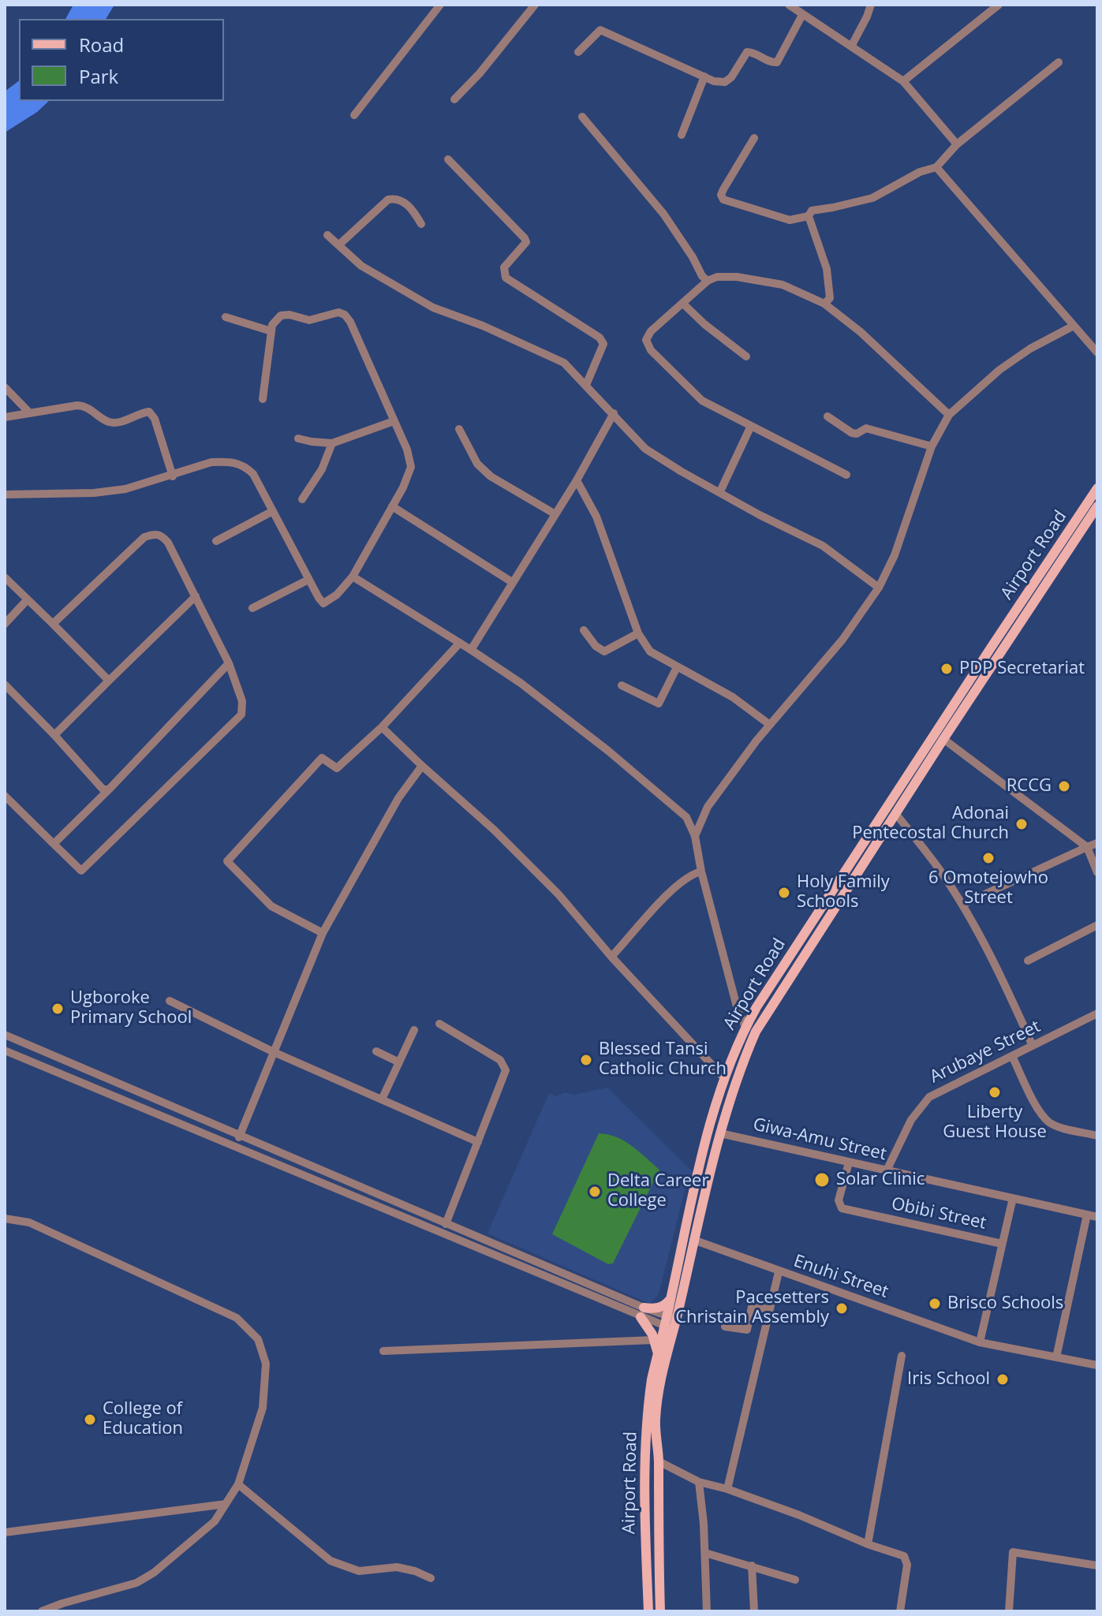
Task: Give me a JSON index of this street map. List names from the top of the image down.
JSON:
{
  "streets": {
    "main road": ["Airport Road"],
    "street": [
      "Arubaye Street",
      "Giwa-Amu Street",
      "Obibi Street",
      "Enuhi Street"
    ]
  },
  "crossings": [
    ["Airport Road", "Giwa-Amu Street"],
    ["Airport Road", "Enuhi Street"],
    ["Arubaye Street", "Giwa-Amu Street"],
    ["Giwa-Amu Street", "Obibi Street"]
  ],
  "places": [
    "PDP Secretariat",
    "RCCG",
    "Adonai Pentecostal Church",
    "6 Omotejowho Street",
    "Holy Family Schools",
    "Ugboroke Primary School",
    "Blessed Tansi Catholic Church",
    "Liberty Guest House",
    "Solar Clinic",
    "Delta Career College",
    "Brisco Schools",
    "Pacesetters Christain Assembly",
    "Iris School",
    "College of Education"
  ],
  "legend": ["Road", "Park"]
}
